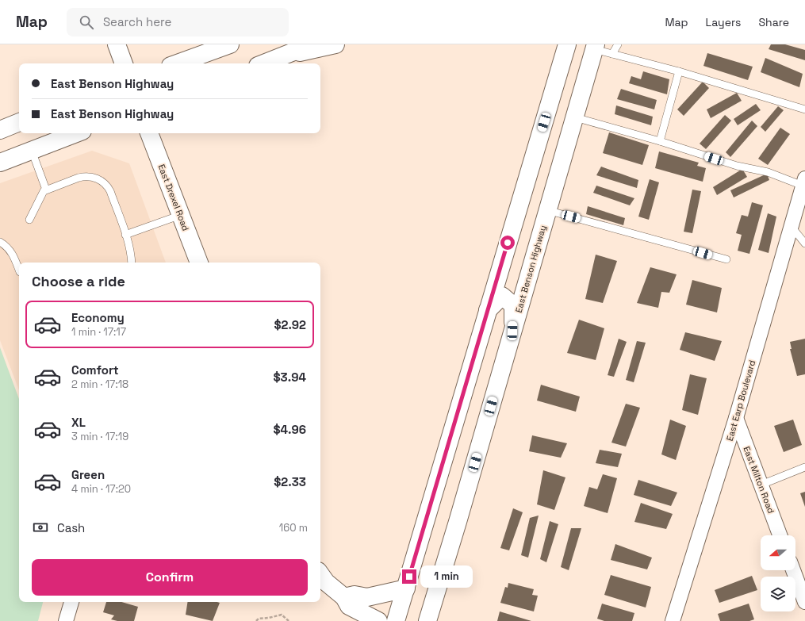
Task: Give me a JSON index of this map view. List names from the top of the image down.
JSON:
{
  "streets": {
    "main road": ["East Drexel Road", "East Benson Highway"],
    "street": ["East Earp Boulevard", "East Milton Road"]
  },
  "crossings": [
    ["East Earp Boulevard", "East Milton Road"]
  ],
  "north": "left",
  "page": {
    "header": "Map",
    "search": "Search here",
    "nav": ["Map", "Layers", "Share"],
    "banner": ["East Benson Highway", "East Benson Highway"],
    "heading": "Choose a ride",
    "list": [
      {
        "name": "Economy",
        "note": "1 min · 17:17",
        "value": "$2.92"
      },
      {
        "name": "Comfort",
        "note": "2 min · 17:18",
        "value": "$3.94"
      },
      {
        "name": "XL",
        "note": "3 min · 17:19",
        "value": "$4.96"
      },
      {
        "name": "Green",
        "note": "4 min · 17:20",
        "value": "$2.33"
      }
    ],
    "pay": ["Cash", "160 m"],
    "buttons": "Confirm",
    "bubble": "1 min"
  }
}
